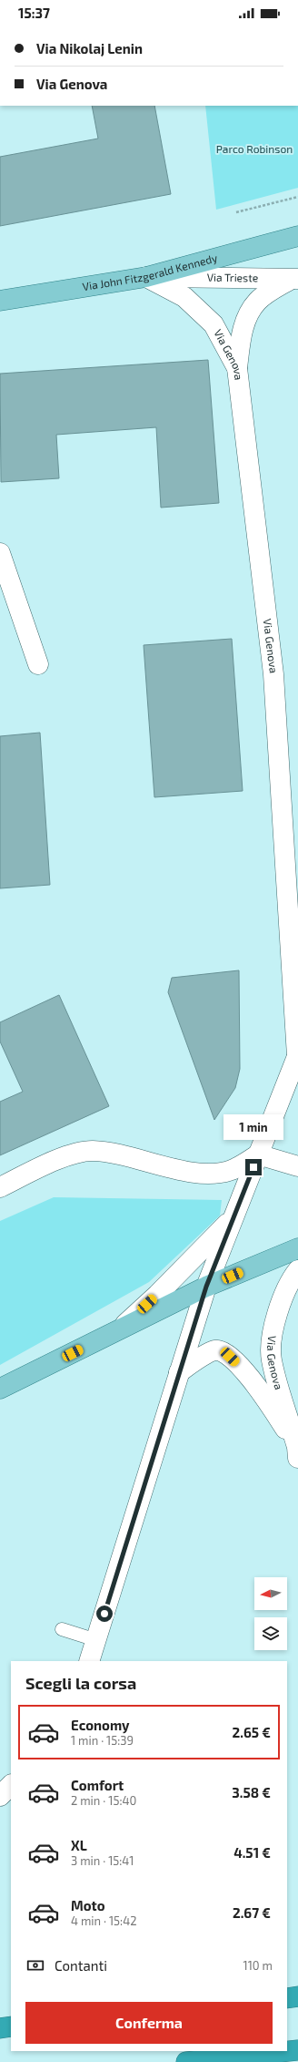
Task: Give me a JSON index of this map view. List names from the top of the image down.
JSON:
{
  "streets": {
    "main road": ["Via John Fitzgerald Kennedy"],
    "street": ["Via Trieste", "Via Genova"]
  },
  "crossings": [
    ["Via John Fitzgerald Kennedy", "Via Trieste"],
    ["Via John Fitzgerald Kennedy", "Via Genova"],
    ["Via Trieste", "Via Genova"]
  ],
  "parks": ["Parco Robinson"],
  "north": "left",
  "page": {
    "status": "15:37",
    "banner": ["Via Nikolaj Lenin", "Via Genova"],
    "bubble": "1 min",
    "heading": "Scegli la corsa",
    "list": [
      {
        "name": "Economy",
        "note": "1 min · 15:39",
        "value": "2.65 €"
      },
      {
        "name": "Comfort",
        "note": "2 min · 15:40",
        "value": "3.58 €"
      },
      {
        "name": "XL",
        "note": "3 min · 15:41",
        "value": "4.51 €"
      },
      {
        "name": "Moto",
        "note": "4 min · 15:42",
        "value": "2.67 €"
      }
    ],
    "pay": ["Contanti", "110 m"],
    "buttons": "Conferma"
  }
}
